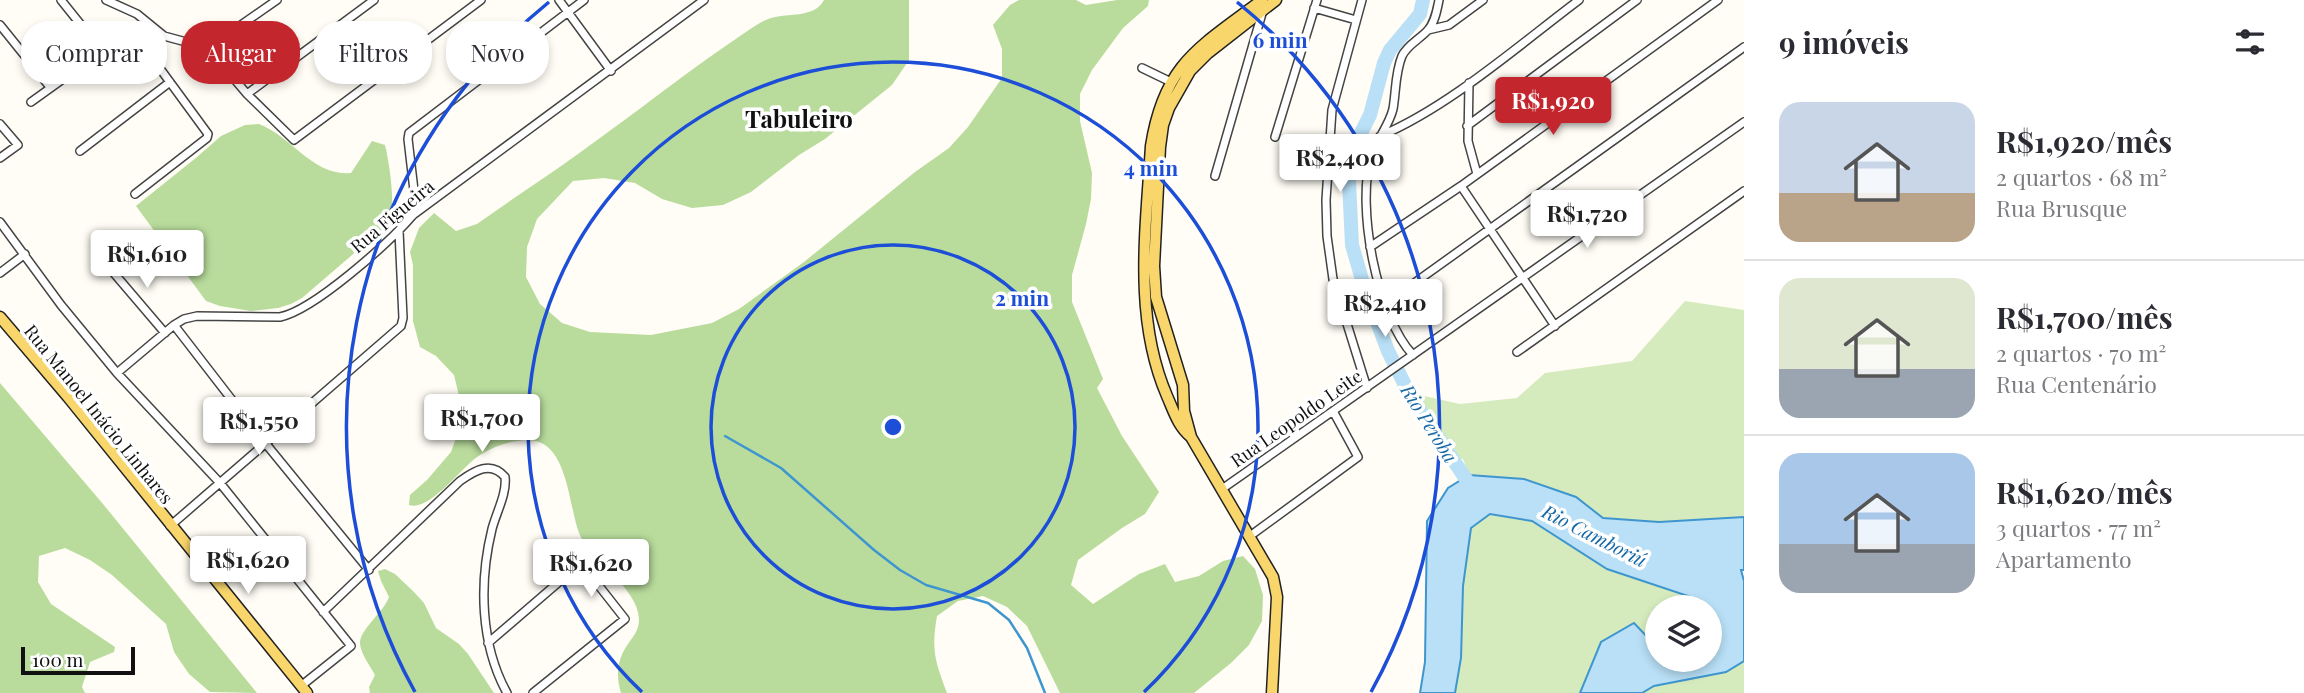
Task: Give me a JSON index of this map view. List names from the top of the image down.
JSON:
{
  "streets": {
    "main road": ["Rua Manoel Inácio Linhares"],
    "street": ["Rua Figueira", "Rua Leopoldo Leite"]
  },
  "districts": ["Tabuleiro"],
  "water": ["Rio Peroba", "Rio Camboriú"],
  "scale_bar": "100 m",
  "page": {
    "heading": "9 imóveis",
    "chip": [
      "Comprar",
      "Alugar",
      "Filtros",
      "Novo"
    ],
    "price": [
      "R$1,920",
      "R$2,400",
      "R$1,720",
      "R$1,610",
      "R$2,410",
      "R$1,700",
      "R$1,550",
      "R$1,620",
      "R$1,620"
    ],
    "list": [
      {
        "name": "R$1,920/mês",
        "note": "2 quartos · 68 m² · Rua Brusque"
      },
      {
        "name": "R$1,700/mês",
        "note": "2 quartos · 70 m² · Rua Centenário"
      },
      {
        "name": "R$1,620/mês",
        "note": "3 quartos · 77 m² · Apartamento"
      }
    ],
    "scale": "100 m"
  },
  "rings": ["6 min", "4 min", "2 min"]
}
